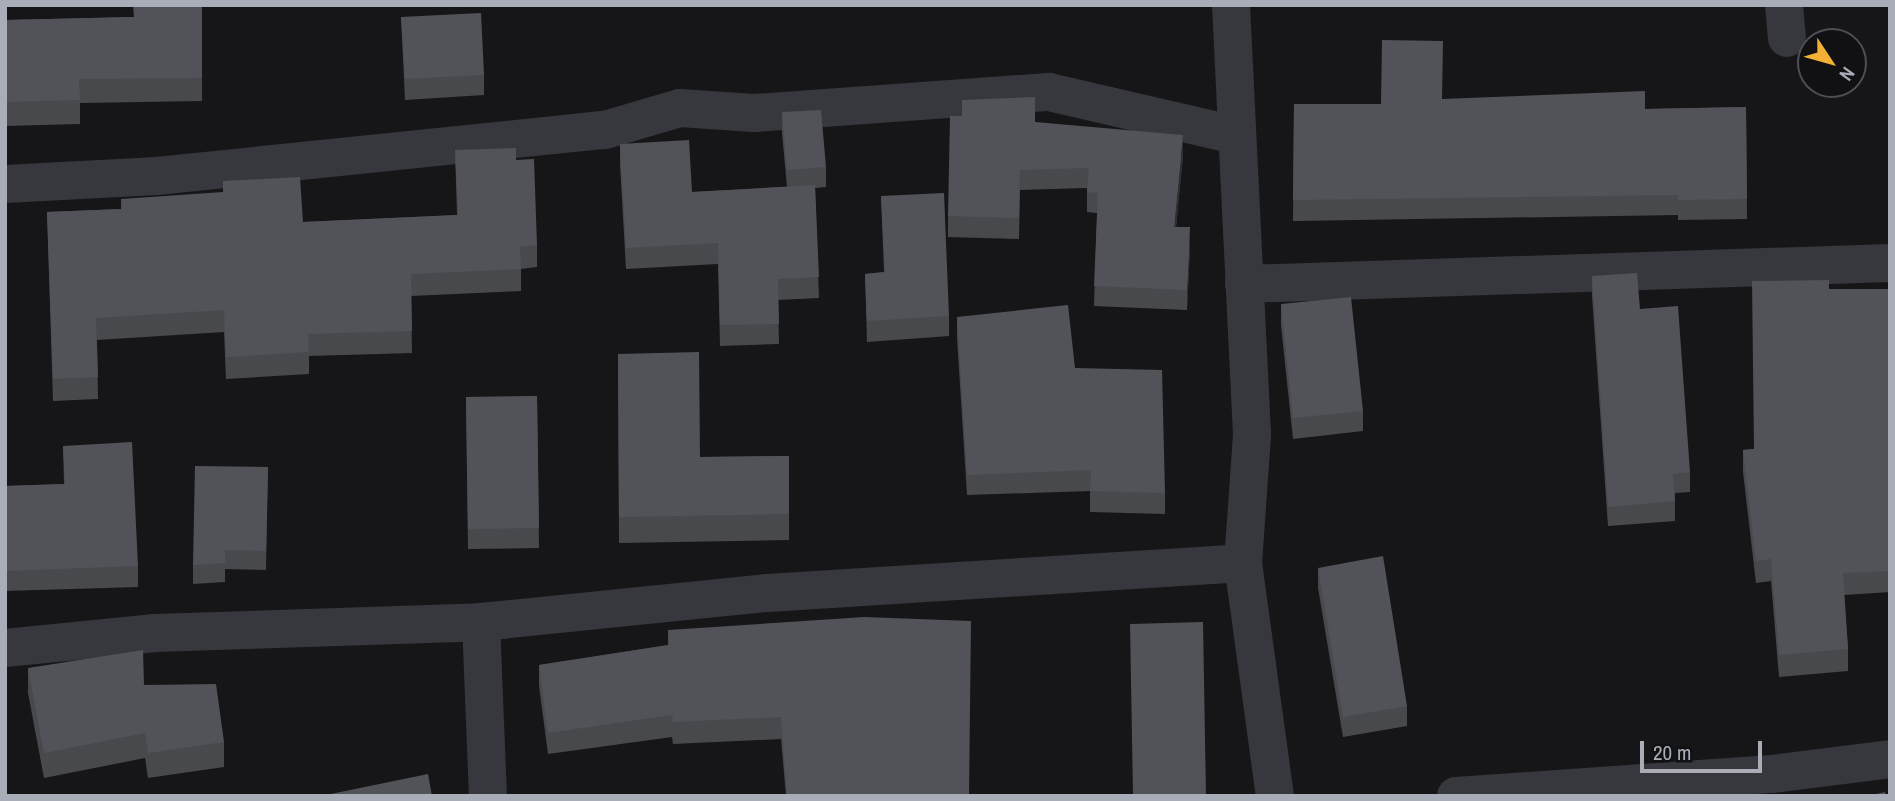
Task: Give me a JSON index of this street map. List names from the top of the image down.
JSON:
{
  "scale_bar": "20 m",
  "north": "bottom right"
}
